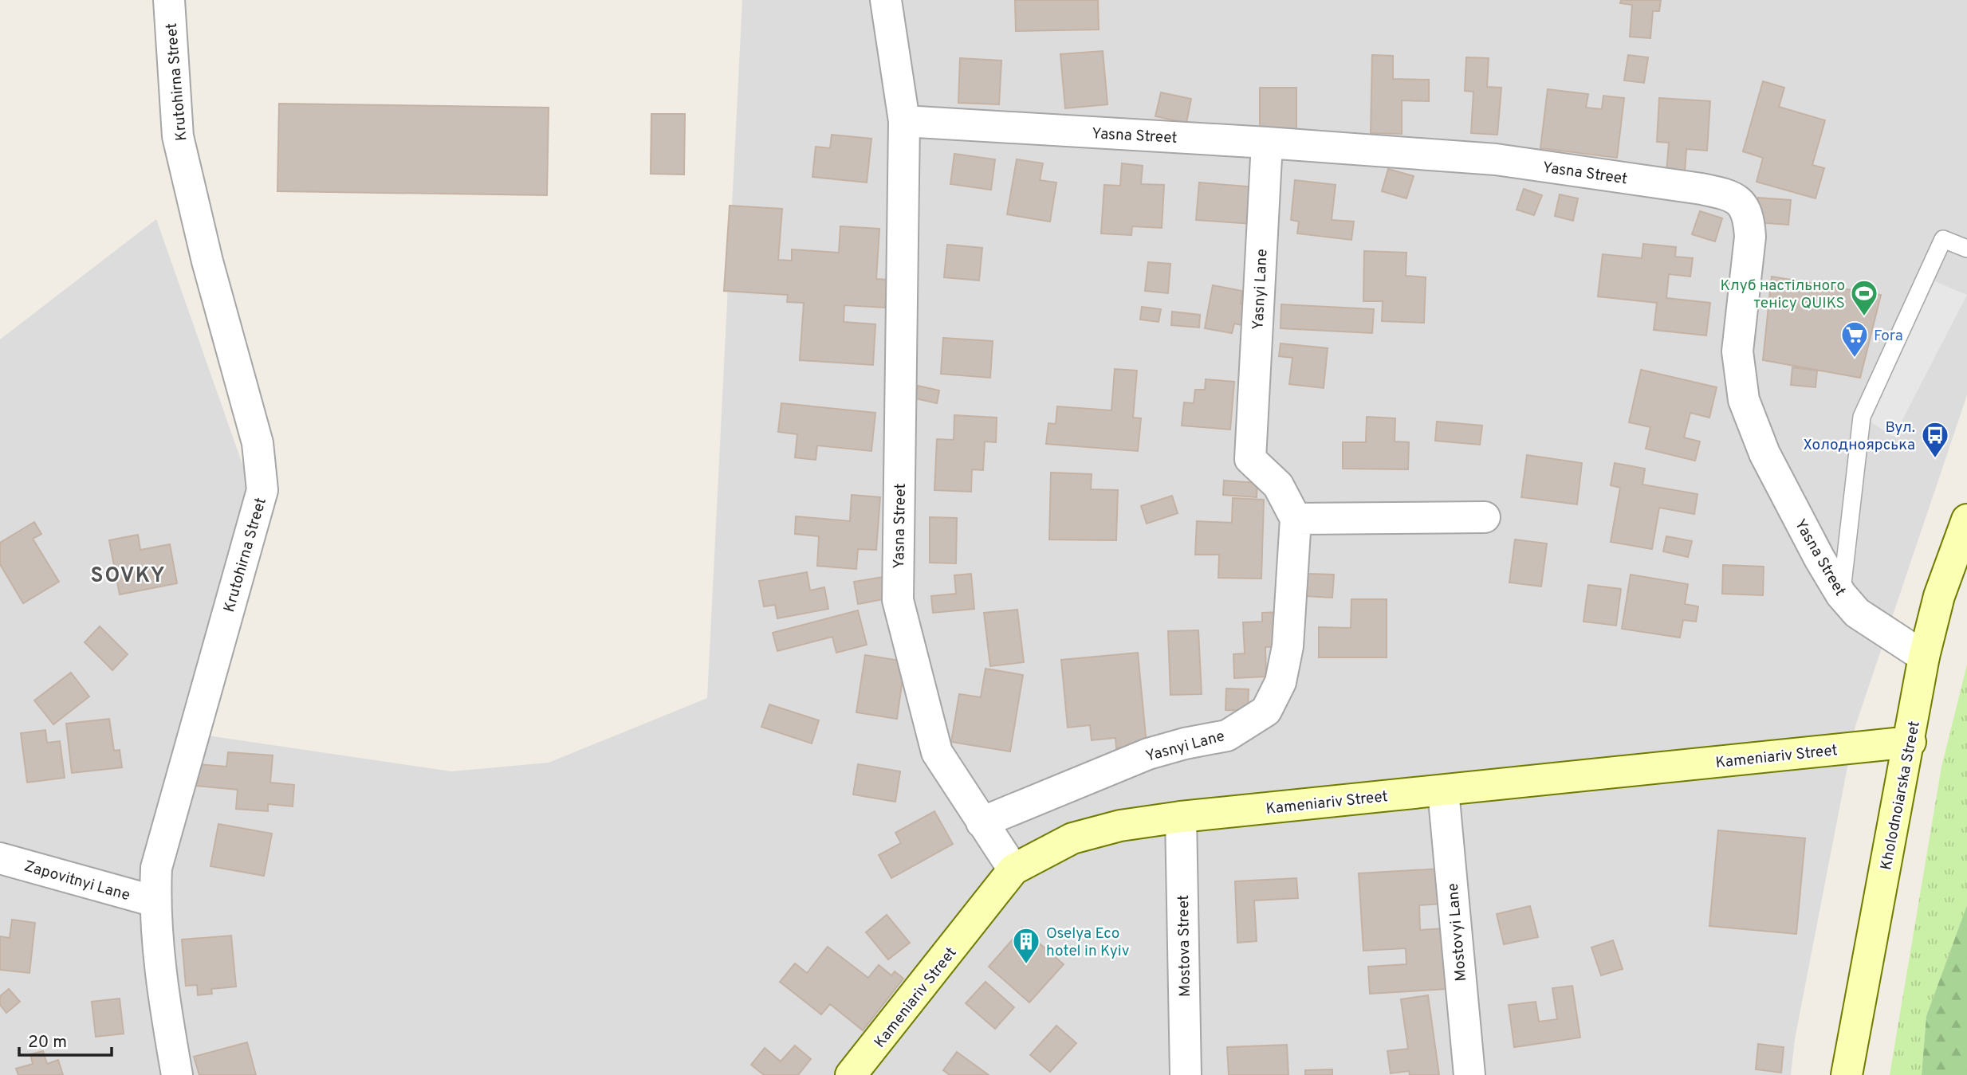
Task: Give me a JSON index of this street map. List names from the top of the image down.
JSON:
{
  "streets": {
    "street": [
      "Krutohirna Street",
      "Yasna Street",
      "Yasnyi Lane",
      "Kameniariv Street",
      "Kholodnoiarska Street",
      "Zapovitnyi Lane",
      "Mostovyi Lane",
      "Mostova Street"
    ]
  },
  "crossings": [
    ["Krutohirna Street", "Zapovitnyi Lane"],
    ["Yasna Street", "Yasnyi Lane"],
    ["Yasna Street", "Kameniariv Street"],
    ["Yasna Street", "Kholodnoiarska Street"],
    ["Kameniariv Street", "Kholodnoiarska Street"],
    ["Kameniariv Street", "Mostovyi Lane"],
    ["Kameniariv Street", "Mostova Street"]
  ],
  "districts": ["SOVKY"],
  "places": {
    "sports": ["Клуб настільного тенісу QUIKS"],
    "supermarket": ["Fora"],
    "bus stop": ["Вул. Холодноярська"],
    "building": ["Oselya Eco hotel in Kyiv"]
  },
  "scale_bar": "20 m"
}
